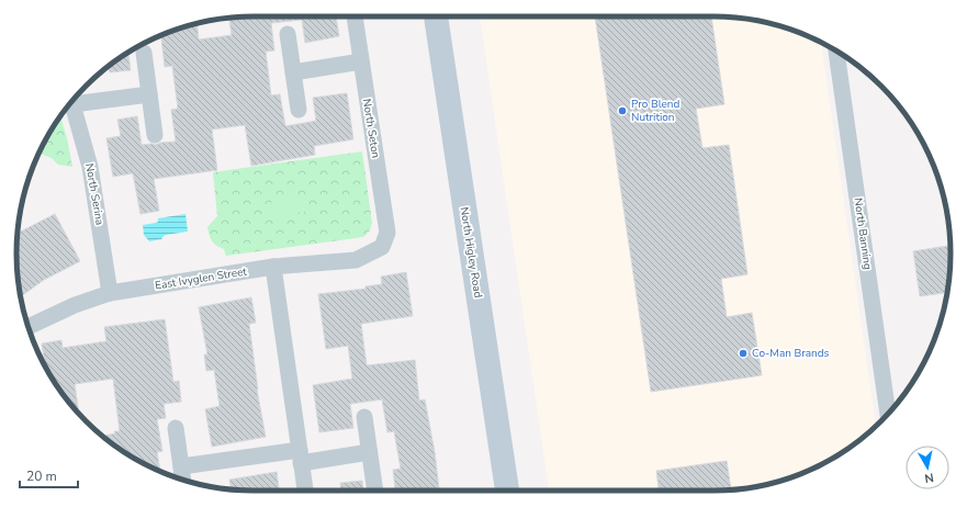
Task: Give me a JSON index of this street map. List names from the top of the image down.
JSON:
{
  "streets": {
    "main road": ["North Higley Road"],
    "street": [
      "North Seton",
      "North Serina",
      "North Banning",
      "East Ivyglen Street"
    ]
  },
  "crossings": [
    ["North Seton", "East Ivyglen Street"],
    ["North Serina", "East Ivyglen Street"]
  ],
  "places": ["Pro Blend Nutrition", "Co-Man Brands"],
  "scale_bar": "20 m",
  "north": "bottom"
}
